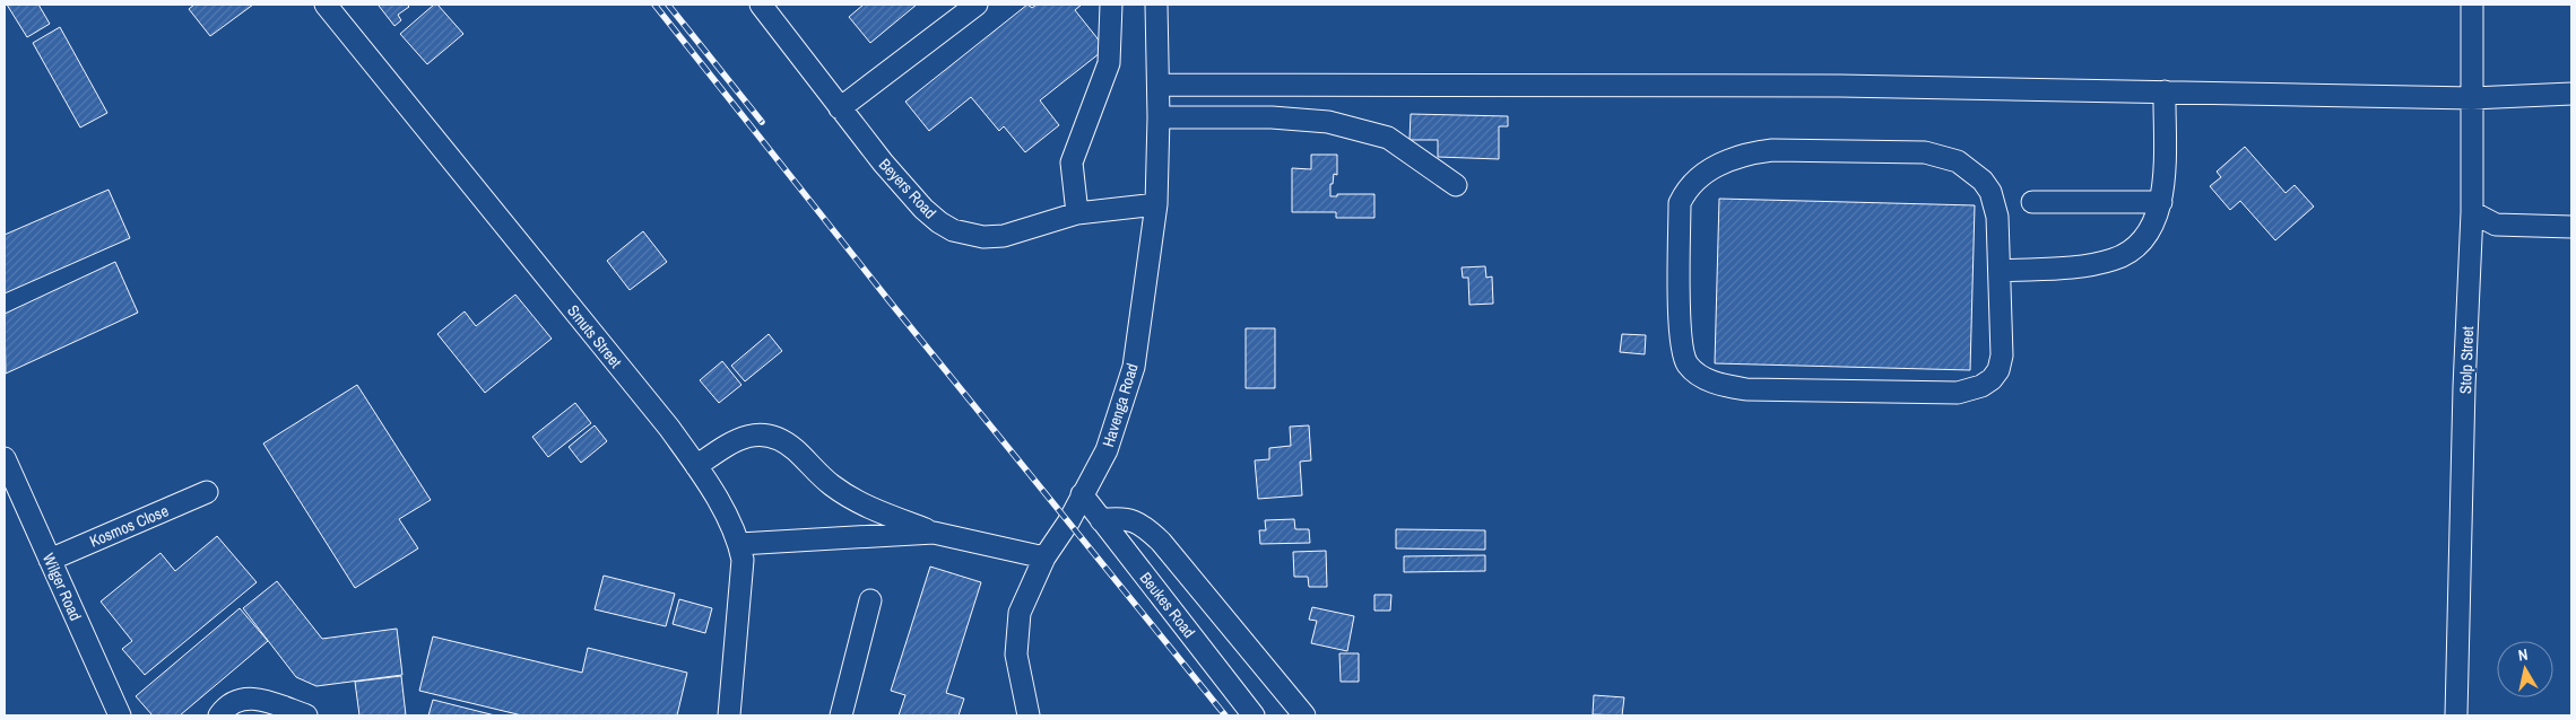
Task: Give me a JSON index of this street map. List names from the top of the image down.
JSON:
{
  "streets": {
    "street": [
      "Beyers Road",
      "Smuts Street",
      "Stolp Street",
      "Havenga Road",
      "Kosmos Close",
      "Wilger Road",
      "Beukes Road"
    ]
  },
  "crossings": [
    ["Beyers Road", "Havenga Road"],
    ["Havenga Road", "Beukes Road"],
    ["Kosmos Close", "Wilger Road"]
  ],
  "north": "top"
}
